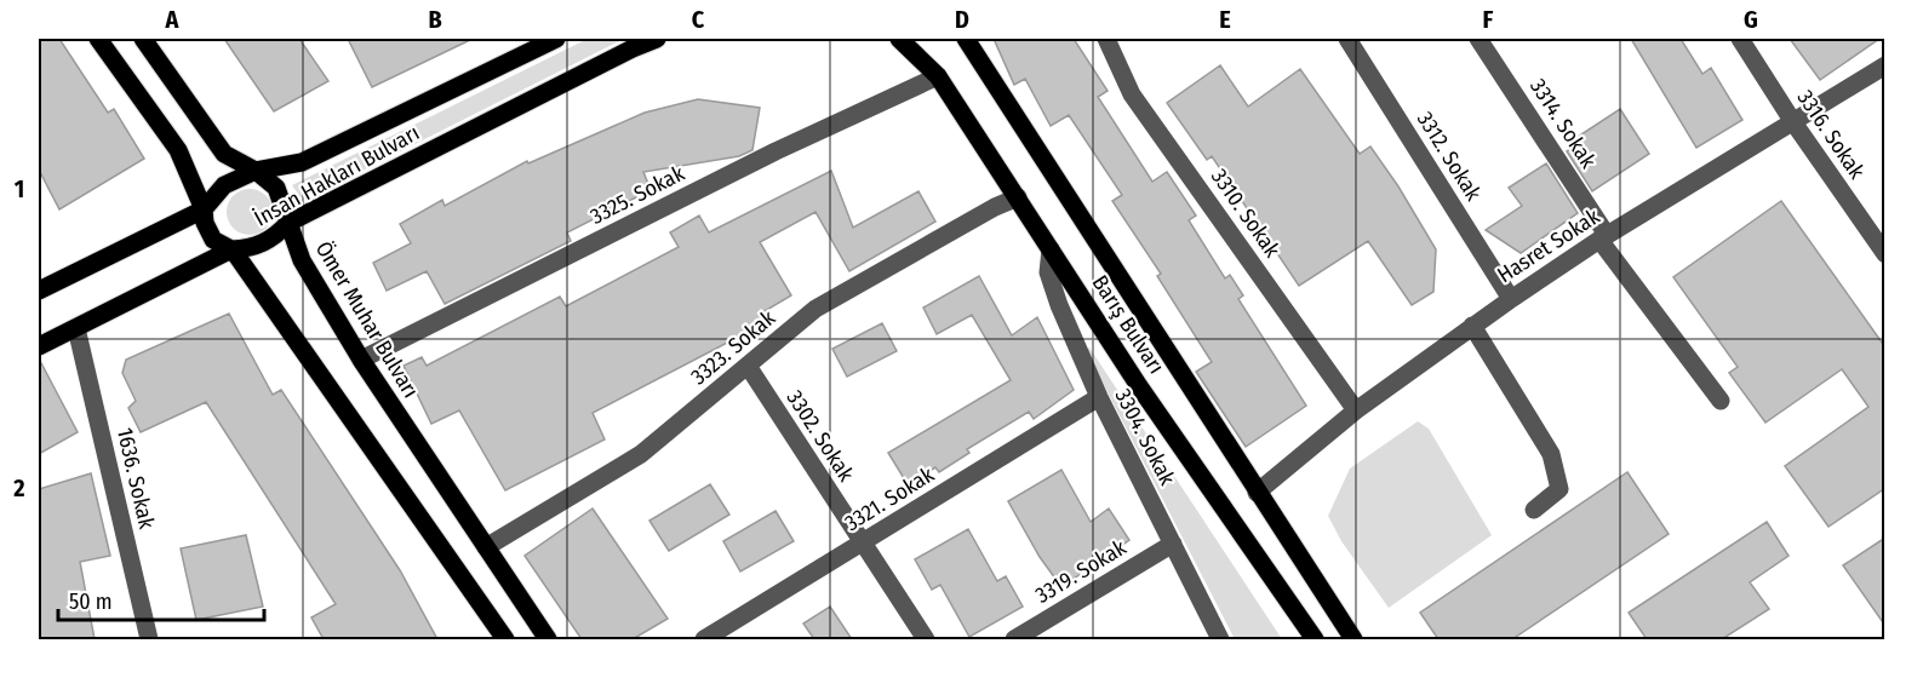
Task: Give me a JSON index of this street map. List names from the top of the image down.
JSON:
{
  "streets": {
    "main road": ["İnsan Hakları Bulvarı", "Ömer Muhar Bulvarı", "Barış Bulvarı"],
    "street": [
      "3314. Sokak",
      "3316. Sokak",
      "3312. Sokak",
      "3325. Sokak",
      "3310. Sokak",
      "Hasret Sokak",
      "3323. Sokak",
      "3302. Sokak",
      "3304. Sokak",
      "1636. Sokak",
      "3321. Sokak",
      "3319. Sokak"
    ]
  },
  "crossings": [
    ["3314. Sokak", "Hasret Sokak"],
    ["3316. Sokak", "Hasret Sokak"],
    ["3312. Sokak", "Hasret Sokak"],
    ["İnsan Hakları Bulvarı", "Ömer Muhar Bulvarı"],
    ["İnsan Hakları Bulvarı", "1636. Sokak"],
    ["3325. Sokak", "Ömer Muhar Bulvarı"],
    ["3325. Sokak", "Barış Bulvarı"],
    ["3310. Sokak", "Hasret Sokak"],
    ["Hasret Sokak", "Barış Bulvarı"],
    ["Ömer Muhar Bulvarı", "3323. Sokak"],
    ["Barış Bulvarı", "3323. Sokak"],
    ["Barış Bulvarı", "3304. Sokak"],
    ["3323. Sokak", "3302. Sokak"],
    ["3302. Sokak", "3321. Sokak"],
    ["3304. Sokak", "3321. Sokak"],
    ["3304. Sokak", "3319. Sokak"]
  ],
  "scale_bar": "50 m",
  "grid": {
    "columns": [
      "A",
      "B",
      "C",
      "D",
      "E",
      "F",
      "G"
    ],
    "rows": ["1", "2"]
  }
}
